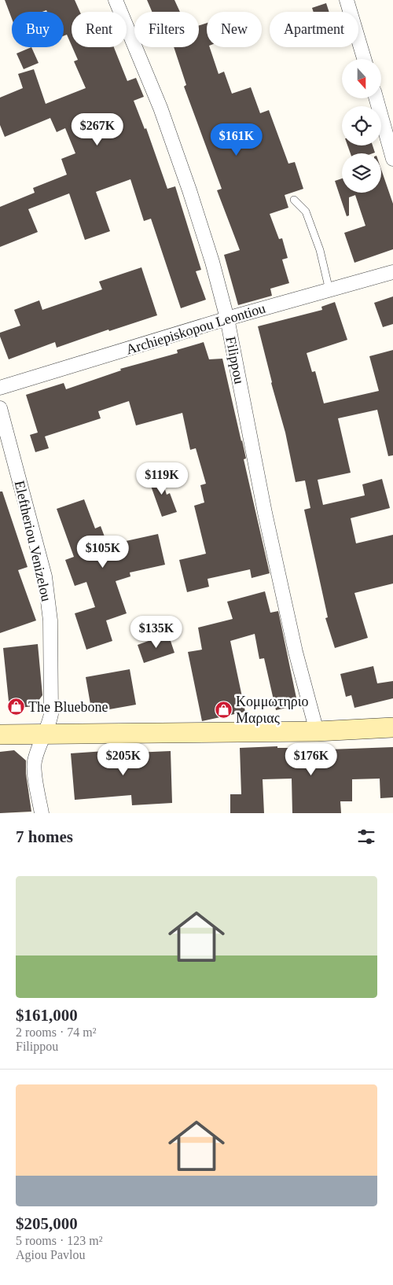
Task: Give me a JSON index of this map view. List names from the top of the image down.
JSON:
{
  "streets": {
    "street": ["Archiepiskopou Leontiou", "Filippou", "Eleftheriou Venizelou"]
  },
  "crossings": [
    ["Archiepiskopou Leontiou", "Filippou"]
  ],
  "places": {
    "shop": ["The Bluebone", "Κομμωτηριο Μαριας"]
  },
  "north": "bottom",
  "page": {
    "chip": [
      "Buy",
      "Rent",
      "Filters",
      "New",
      "Apartment"
    ],
    "price": [
      "$267K",
      "$161K",
      "$119K",
      "$105K",
      "$135K",
      "$205K",
      "$176K"
    ],
    "heading": "7 homes",
    "list": [
      {
        "name": "$161,000",
        "note": "2 rooms · 74 m² · Filippou"
      },
      {
        "name": "$205,000",
        "note": "5 rooms · 123 m² · Agiou Pavlou"
      }
    ]
  }
}
